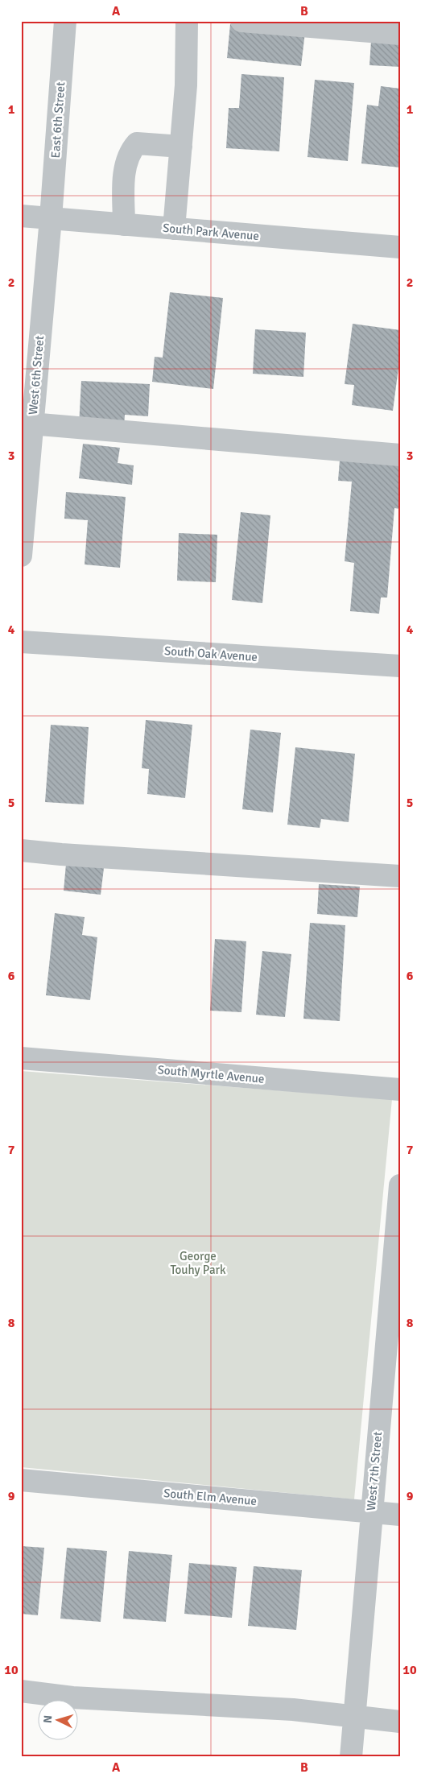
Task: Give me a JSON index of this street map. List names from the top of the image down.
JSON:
{
  "streets": {
    "street": [
      "East 6th Street",
      "South Park Avenue",
      "West 6th Street",
      "South Oak Avenue",
      "South Myrtle Avenue",
      "West 7th Street",
      "South Elm Avenue"
    ]
  },
  "crossings": [
    ["East 6th Street", "South Park Avenue"],
    ["East 6th Street", "West 6th Street"],
    ["South Park Avenue", "West 6th Street"],
    ["West 7th Street", "South Elm Avenue"]
  ],
  "parks": ["George Touhy Park"],
  "north": "left",
  "grid": {
    "columns": ["A", "B"],
    "rows": [
      "1",
      "2",
      "3",
      "4",
      "5",
      "6",
      "7",
      "8",
      "9",
      "10"
    ]
  }
}
